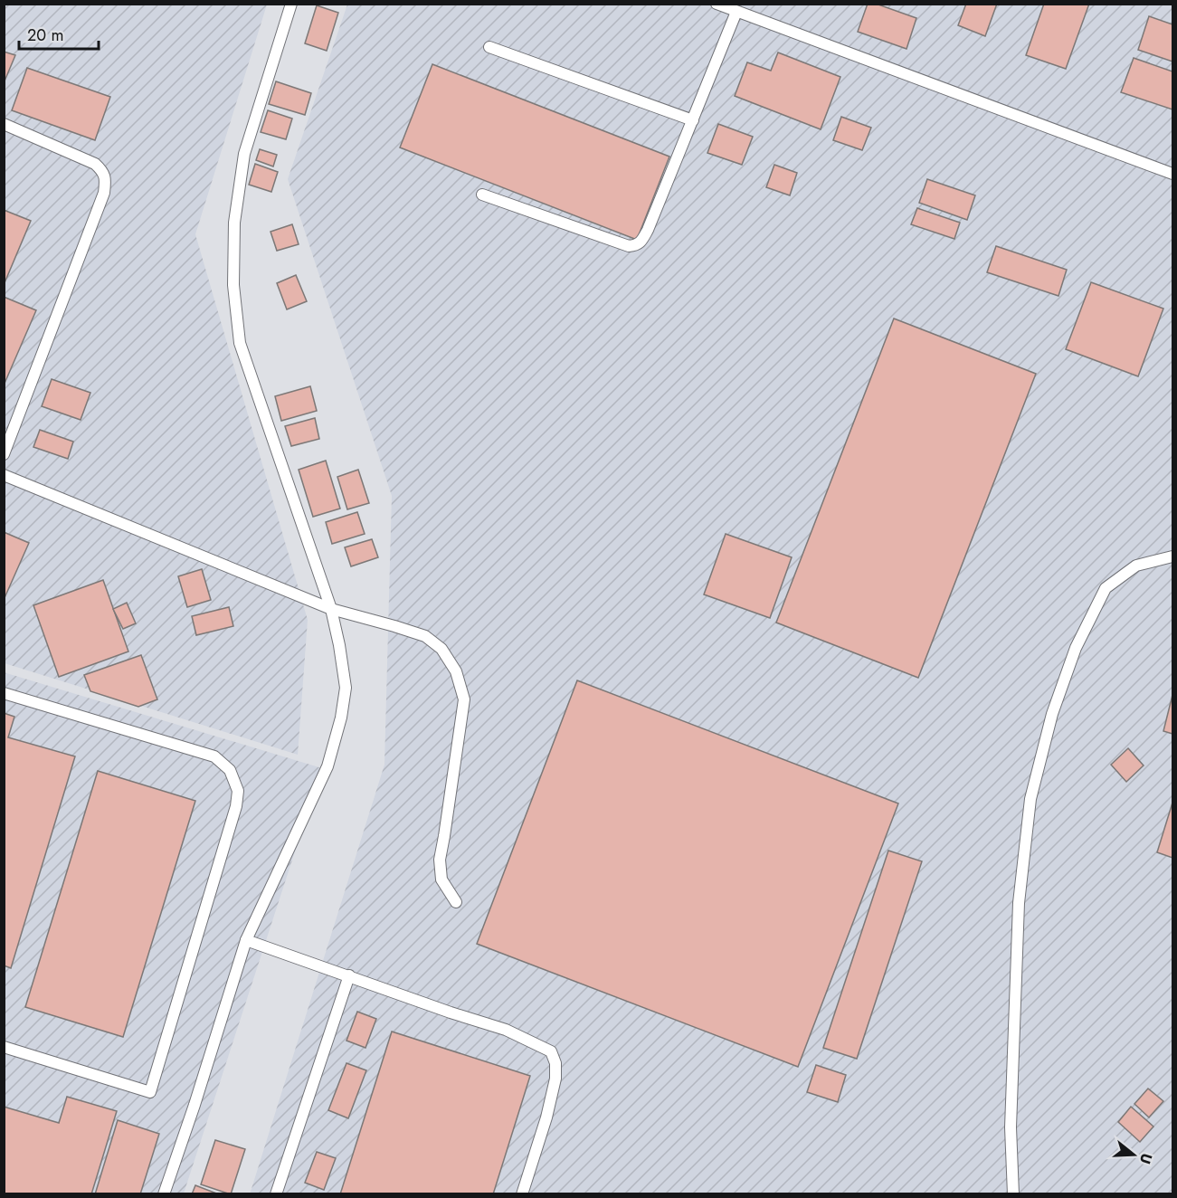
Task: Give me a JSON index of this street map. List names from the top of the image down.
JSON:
{
  "scale_bar": "20 m",
  "north": "right"
}
